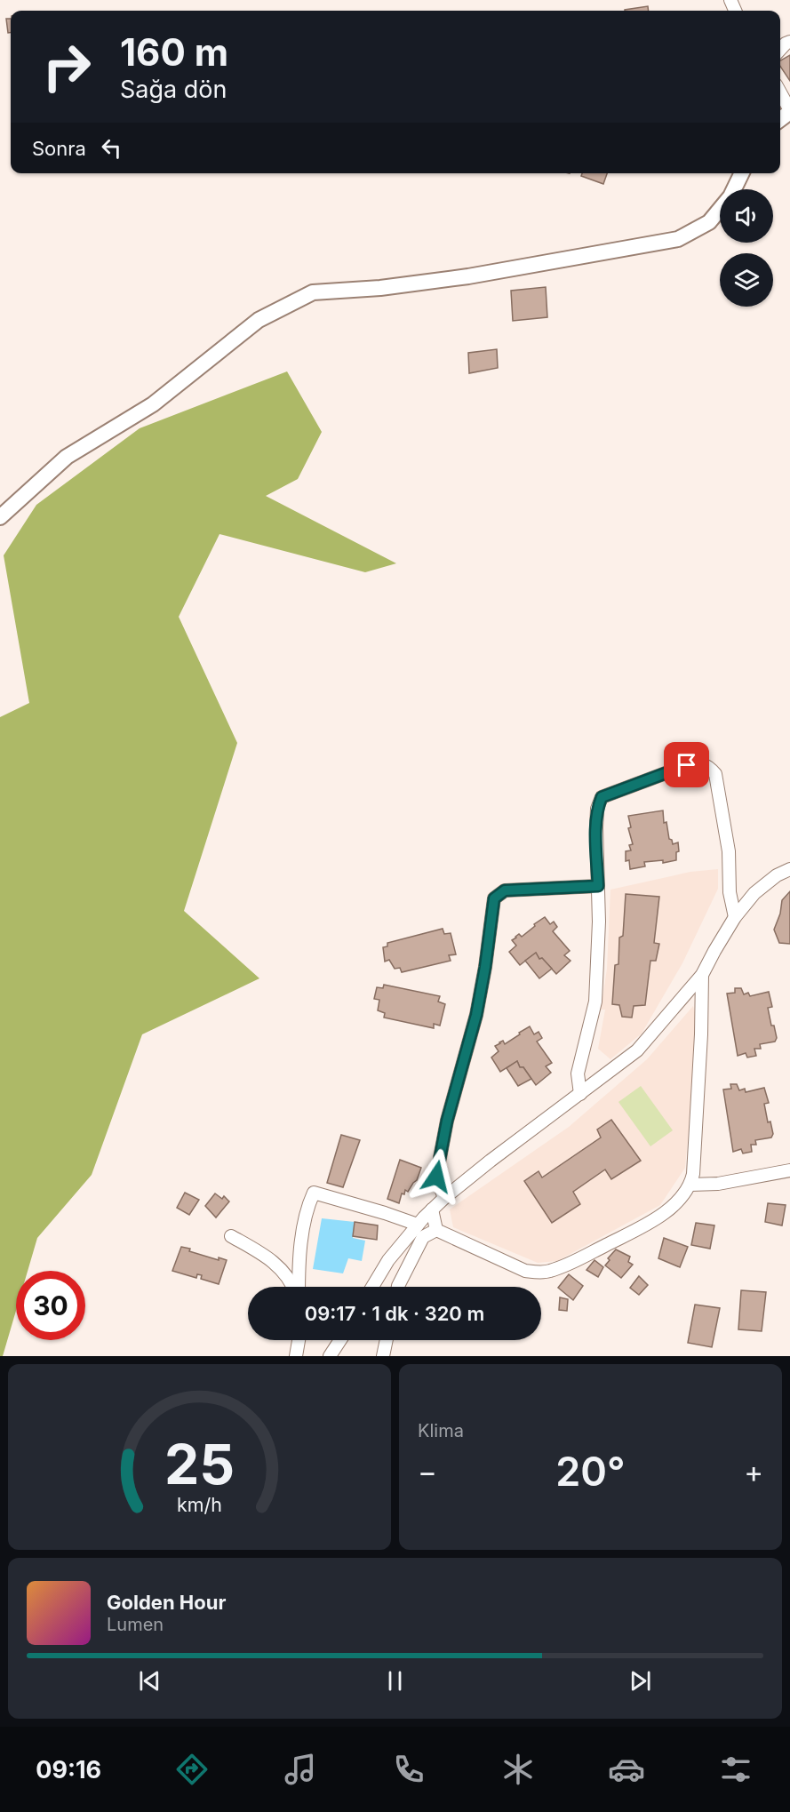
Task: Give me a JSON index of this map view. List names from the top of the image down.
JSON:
{
  "page": {
    "turn": ["160 m", "Sağa dön"],
    "then": "Sonra",
    "limit": "30",
    "trip": "09:17 · 1 dk · 320 m",
    "tile": "Klima",
    "heat": ["−", "20°", "+"],
    "song": ["Golden Hour", "Lumen"],
    "tabs": "09:16",
    "gauge": ["25", "km/h"]
  }
}
